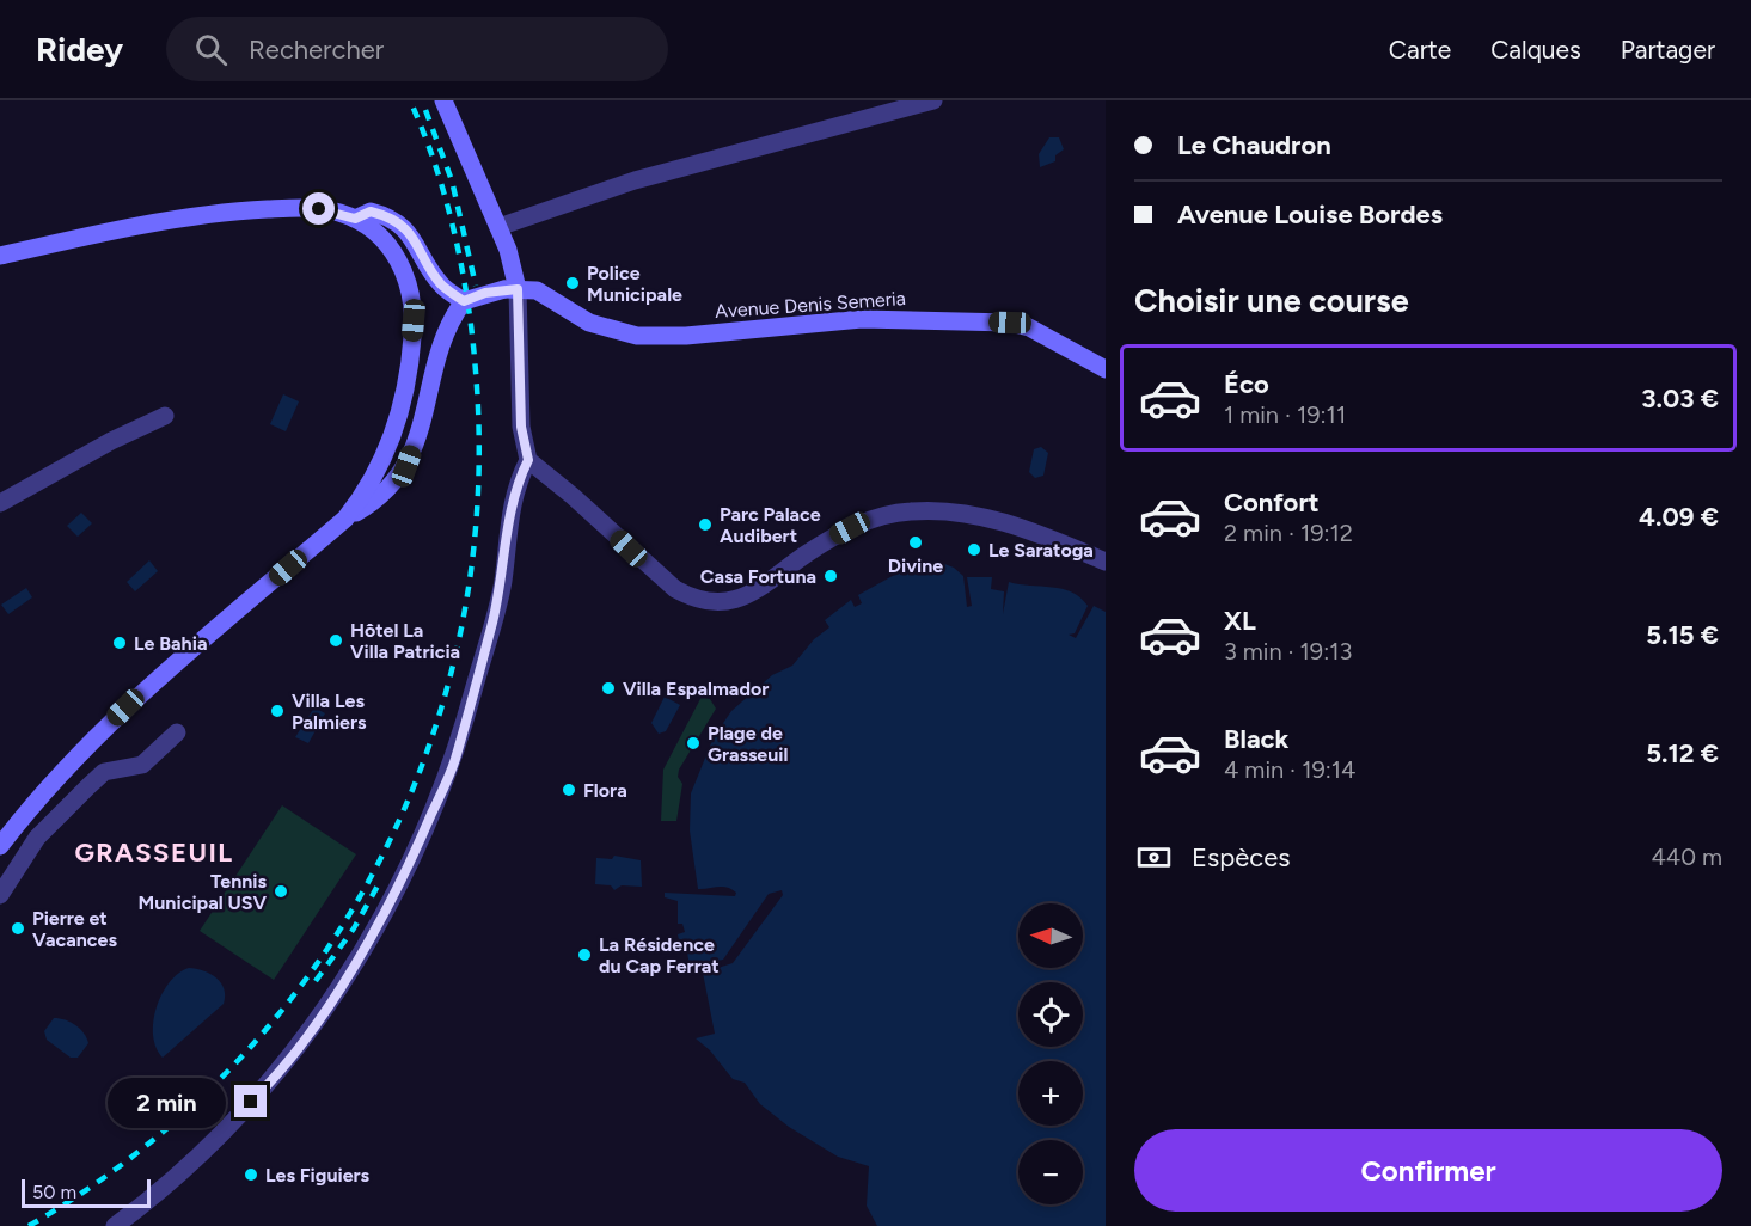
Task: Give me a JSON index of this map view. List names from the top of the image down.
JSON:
{
  "streets": {
    "main road": ["Avenue Denis Semeria"]
  },
  "districts": ["GRASSEUIL"],
  "places": [
    "Police Municipale",
    "Parc Palace Audibert",
    "Divine",
    "Le Saratoga",
    "Casa Fortuna",
    "Hôtel La Villa Patricia",
    "Le Bahia",
    "Villa Espalmador",
    "Villa Les Palmiers",
    "Plage de Grasseuil",
    "Flora",
    "Tennis Municipal USV",
    "Pierre et Vacances",
    "La Résidence du Cap Ferrat",
    "Les Figuiers"
  ],
  "scale_bar": "50 m",
  "north": "left",
  "page": {
    "header": "Ridey",
    "search": "Rechercher",
    "nav": ["Carte", "Calques", "Partager"],
    "banner": ["Le Chaudron", "Avenue Louise Bordes"],
    "heading": "Choisir une course",
    "list": [
      {
        "name": "Éco",
        "note": "1 min · 19:11",
        "value": "3.03 €"
      },
      {
        "name": "Confort",
        "note": "2 min · 19:12",
        "value": "4.09 €"
      },
      {
        "name": "XL",
        "note": "3 min · 19:13",
        "value": "5.15 €"
      },
      {
        "name": "Black",
        "note": "4 min · 19:14",
        "value": "5.12 €"
      }
    ],
    "pay": ["Espèces", "440 m"],
    "map_buttons": ["+", "−"],
    "bubble": "2 min",
    "buttons": "Confirmer",
    "scale": "50 m"
  }
}
